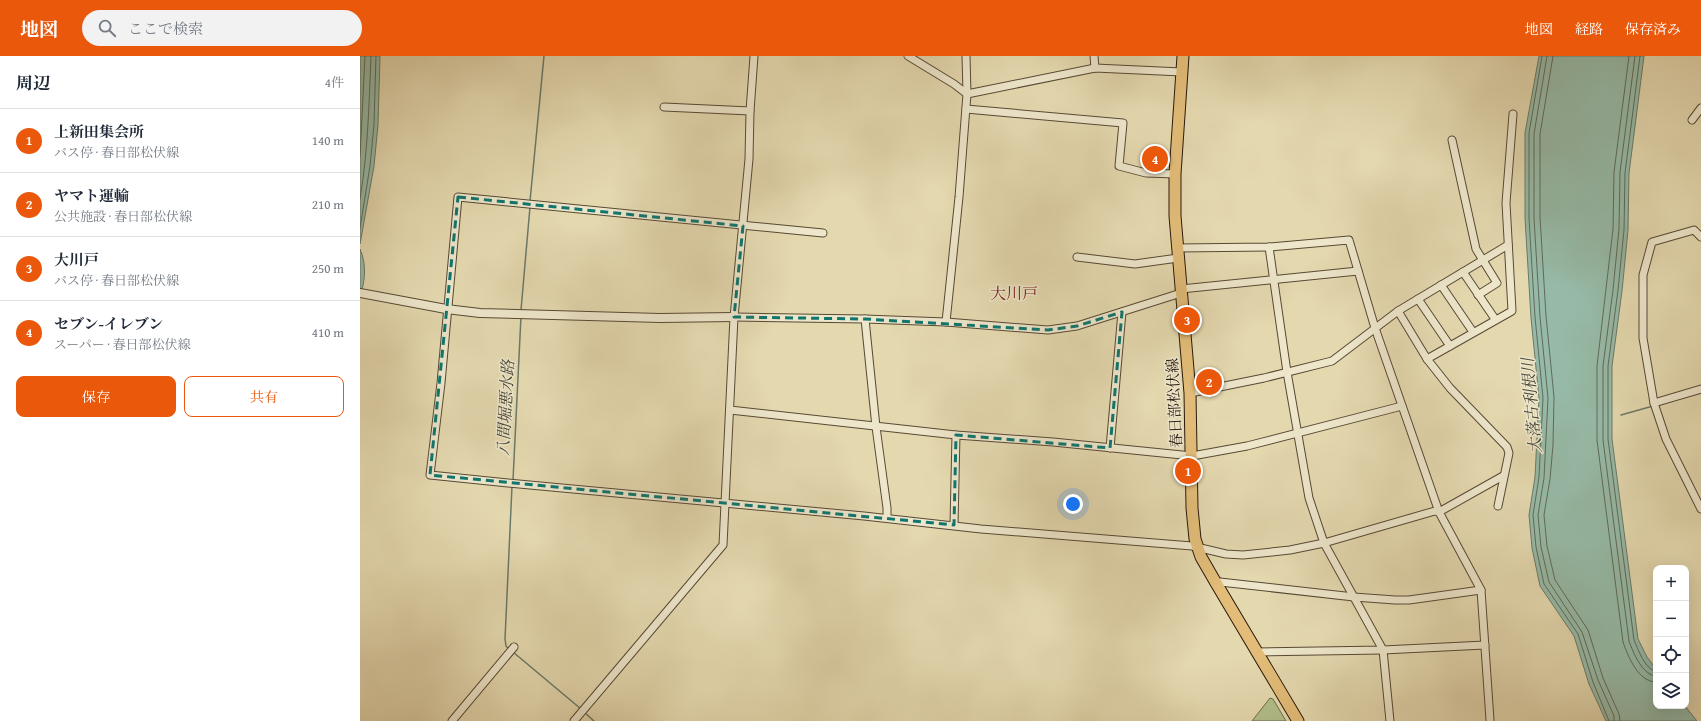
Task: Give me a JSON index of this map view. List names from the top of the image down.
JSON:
{
  "streets": {
    "main road": ["春日部松伏線"]
  },
  "districts": ["大川戸"],
  "water": ["大落古利根川", "八間堀悪水路"],
  "page": {
    "header": "地図",
    "search": "ここで検索",
    "nav": ["地図", "経路", "保存済み"],
    "heading": ["周辺", "4件"],
    "list": [
      {
        "mark": "1",
        "name": "上新田集会所",
        "note": "バス停 · 春日部松伏線",
        "value": "140 m"
      },
      {
        "mark": "2",
        "name": "ヤマト運輸",
        "note": "公共施設 · 春日部松伏線",
        "value": "210 m"
      },
      {
        "mark": "3",
        "name": "大川戸",
        "note": "バス停 · 春日部松伏線",
        "value": "250 m"
      },
      {
        "mark": "4",
        "name": "セブン-イレブン",
        "note": "スーパー · 春日部松伏線",
        "value": "410 m"
      }
    ],
    "pins": [
      "4",
      "3",
      "2",
      "1"
    ],
    "buttons": ["保存", "共有"],
    "map_buttons": ["+", "−"]
  }
}
